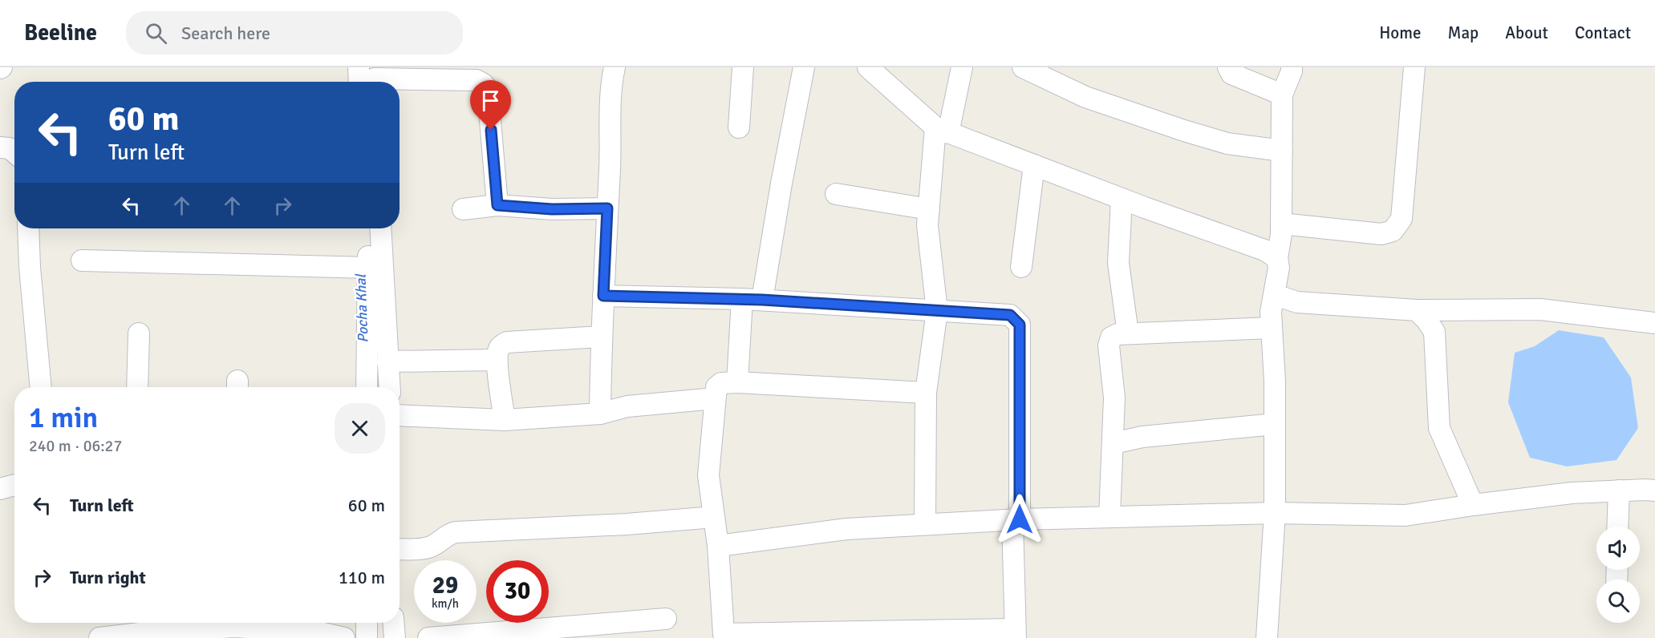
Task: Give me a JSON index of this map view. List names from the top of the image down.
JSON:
{
  "water": ["Pocha Khal"],
  "page": {
    "header": "Beeline",
    "search": "Search here",
    "nav": [
      "Home",
      "Map",
      "About",
      "Contact"
    ],
    "turn": ["60 m", "Turn left"],
    "heading": ["1 min", "240 m · 06:27"],
    "list": [
      {
        "name": "Turn left",
        "value": "60 m"
      },
      {
        "name": "Turn right",
        "value": "110 m"
      }
    ],
    "speed": "29 km/h",
    "limit": "30"
  }
}
